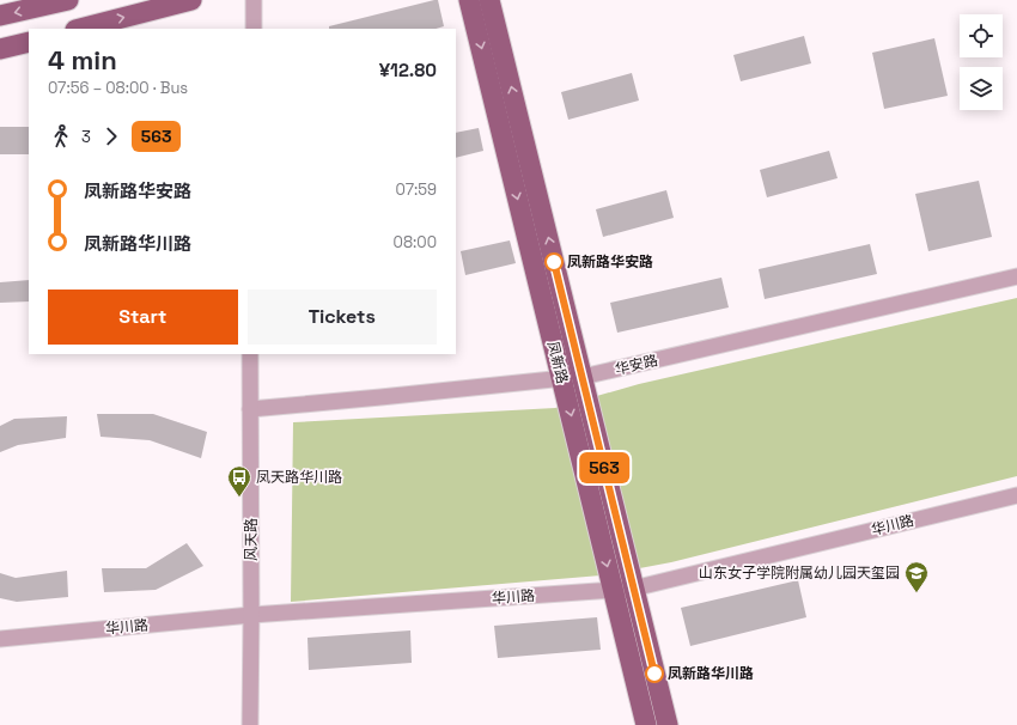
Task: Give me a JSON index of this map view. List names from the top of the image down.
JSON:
{
  "streets": {
    "main road": ["凤新路"],
    "street": ["华安路", "华川路", "风天路"]
  },
  "crossings": [
    ["凤新路", "华安路"],
    ["凤新路", "华川路"],
    ["华安路", "风天路"],
    ["华川路", "风天路"]
  ],
  "places": {
    "other": ["凤新路华安路", "凤新路华川路"],
    "bus stop": ["凤天路华川路"],
    "school or university": ["山东女子学院附属幼儿园天玺园"]
  },
  "lines": ["bus line 563"],
  "page": {
    "on_map": "563",
    "heading": ["4 min", "07:56 – 08:00 · Bus", "¥12.80"],
    "legs": ["3", "563"],
    "list": [
      {
        "name": "凤新路华安路",
        "value": "07:59"
      },
      {
        "name": "凤新路华川路",
        "value": "08:00"
      }
    ],
    "buttons": ["Start", "Tickets"]
  }
}
